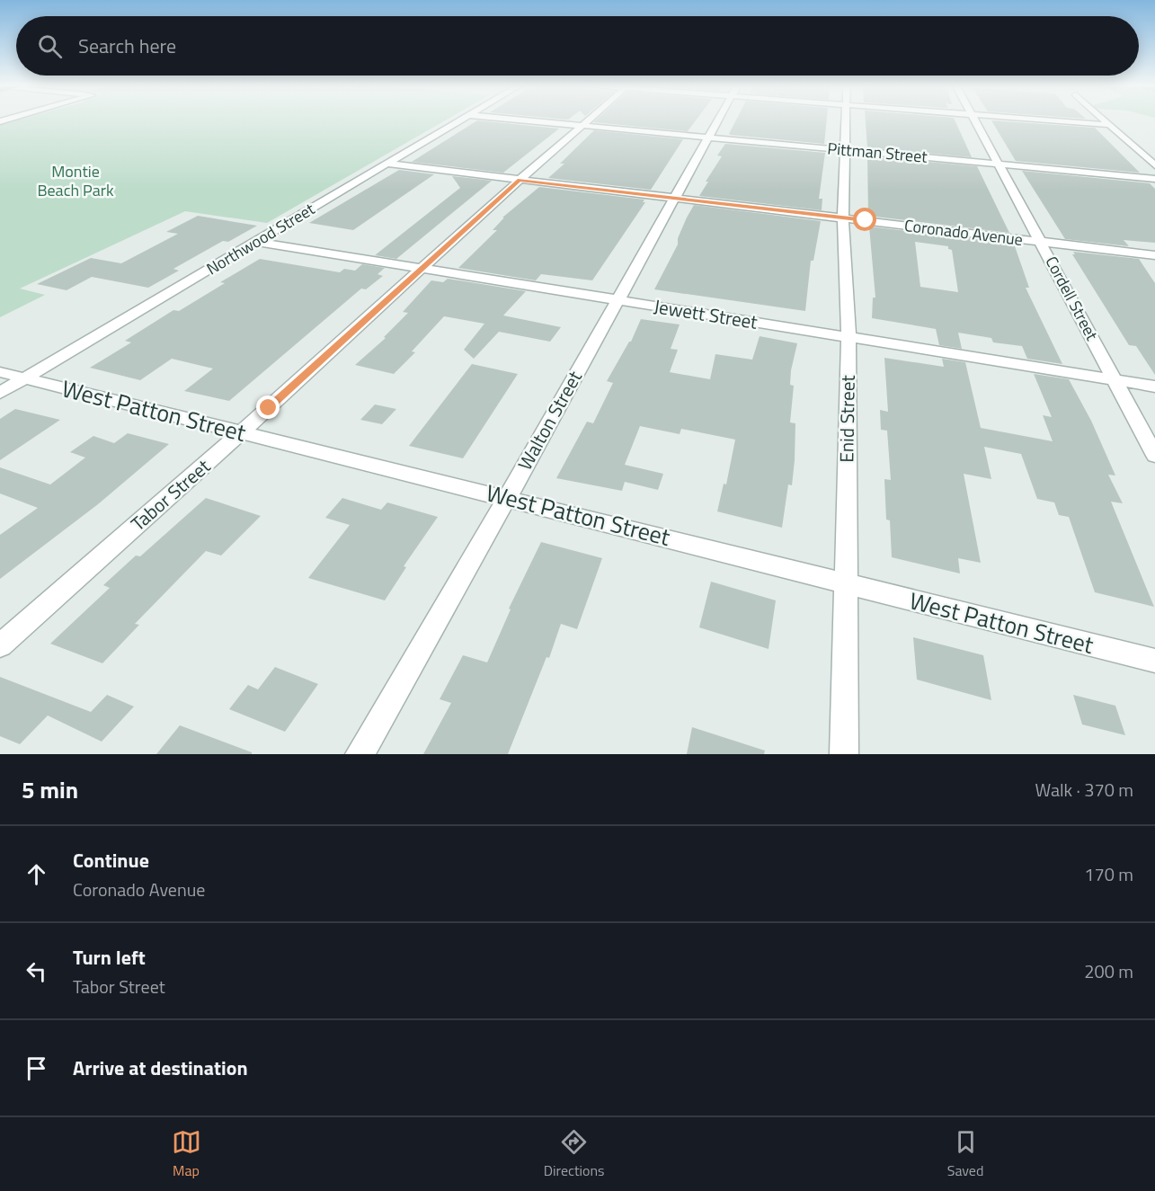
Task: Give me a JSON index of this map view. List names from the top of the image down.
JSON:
{
  "streets": {
    "street": [
      "Pittman Street",
      "Coronado Avenue",
      "Northwood Street",
      "Cordell Street",
      "Jewett Street",
      "West Patton Street",
      "Enid Street",
      "Walton Street",
      "Tabor Street"
    ]
  },
  "crossings": [
    ["Pittman Street", "Cordell Street"],
    ["Pittman Street", "Enid Street"],
    ["Pittman Street", "Walton Street"],
    ["Pittman Street", "Tabor Street"],
    ["Coronado Avenue", "Northwood Street"],
    ["Coronado Avenue", "Cordell Street"],
    ["Coronado Avenue", "Enid Street"],
    ["Coronado Avenue", "Walton Street"],
    ["Coronado Avenue", "Tabor Street"],
    ["Northwood Street", "Jewett Street"],
    ["Northwood Street", "West Patton Street"],
    ["Cordell Street", "Jewett Street"],
    ["Jewett Street", "Enid Street"],
    ["Jewett Street", "Walton Street"],
    ["Jewett Street", "Tabor Street"],
    ["West Patton Street", "Enid Street"],
    ["West Patton Street", "Walton Street"],
    ["West Patton Street", "Tabor Street"]
  ],
  "parks": ["Montie Beach Park"],
  "page": {
    "search": "Search here",
    "heading": ["5 min", "Walk · 370 m"],
    "list": [
      ["Continue", "Coronado Avenue", "170 m"],
      ["Turn left", "Tabor Street", "200 m"],
      "Arrive at destination"
    ],
    "nav": ["Map", "Directions", "Saved"]
  }
}
